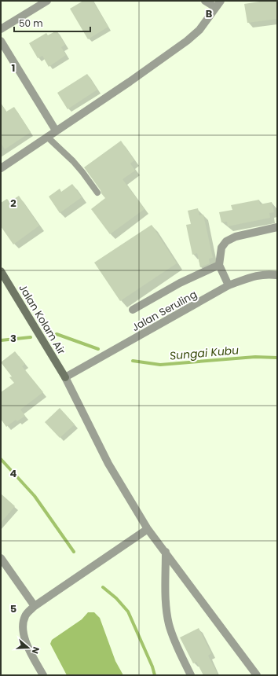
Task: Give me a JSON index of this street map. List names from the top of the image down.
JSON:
{
  "streets": {
    "street": ["Jalan Seruling", "Jalan Kolam Air"]
  },
  "crossings": [
    ["Jalan Seruling", "Jalan Kolam Air"]
  ],
  "water": ["Sungai Kubu"],
  "scale_bar": "50 m",
  "north": "right",
  "grid": {
    "columns": ["B"],
    "rows": [
      "1",
      "2",
      "3",
      "4",
      "5"
    ]
  }
}
